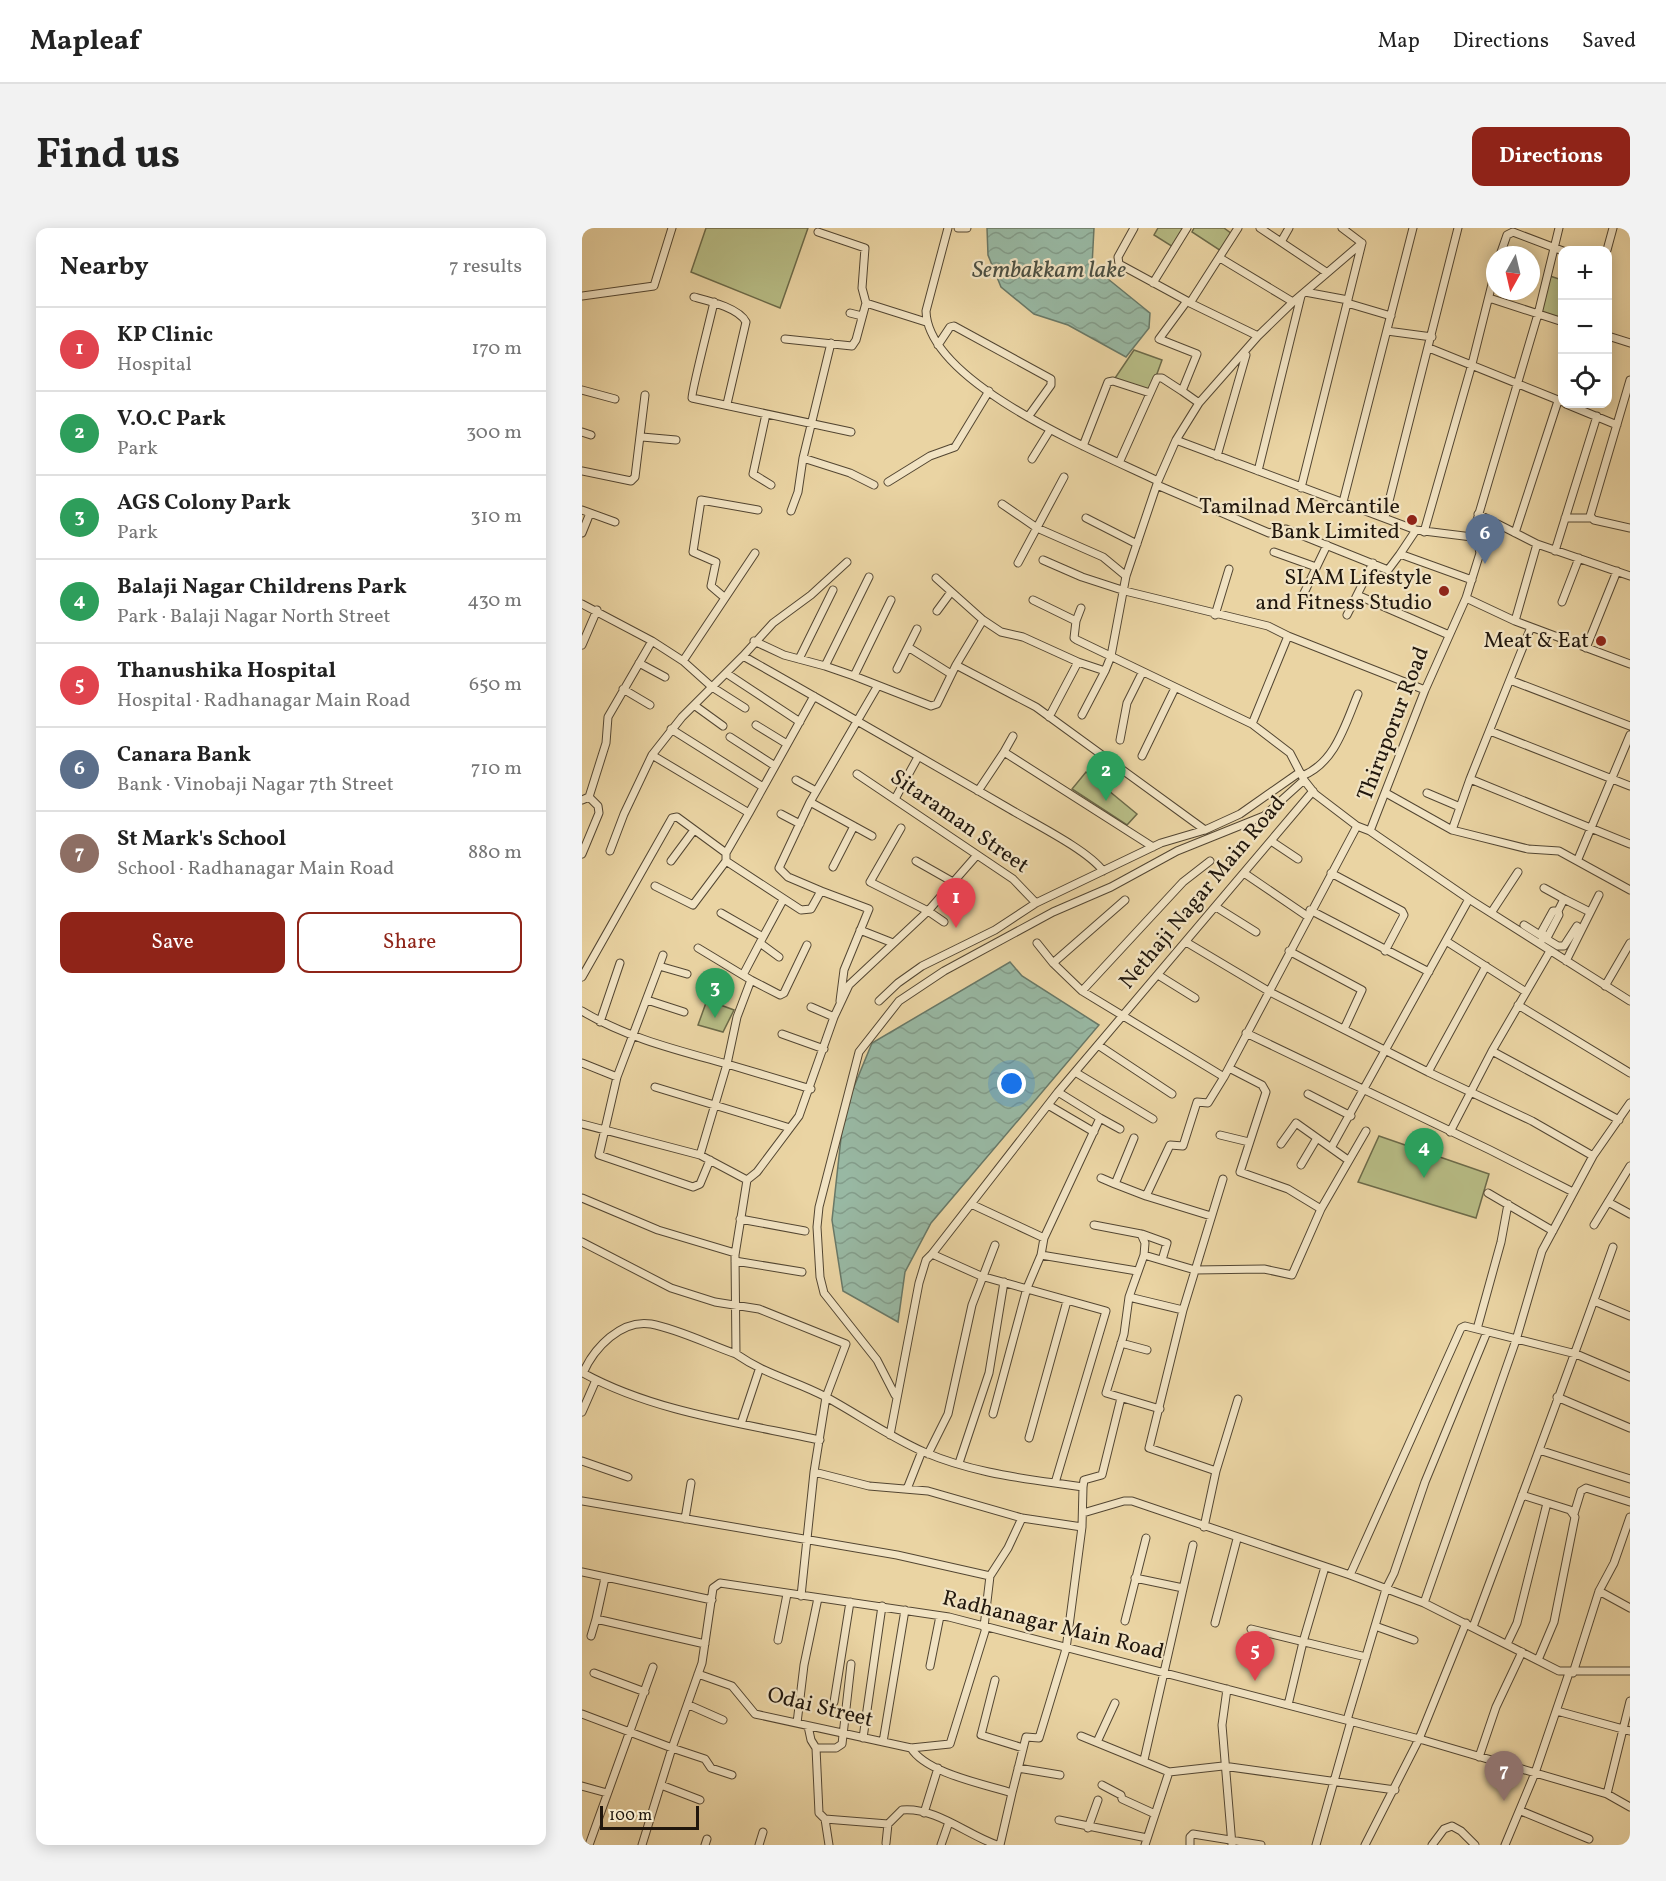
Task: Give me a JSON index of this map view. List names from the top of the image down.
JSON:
{
  "streets": {
    "street": [
      "Thiruporur Road",
      "Sitaraman Street",
      "Nethaji Nagar Main Road",
      "Radhanagar Main Road",
      "Odai Street"
    ]
  },
  "water": ["Sembakkam lake"],
  "places": ["Tamilnad Mercantile Bank Limited", "SLAM Lifestyle and Fitness Studio", "Meat & Eat"],
  "scale_bar": "100 m",
  "north": "bottom",
  "page": {
    "header": "Mapleaf",
    "nav": ["Map", "Directions", "Saved"],
    "title": "Find us",
    "buttons": [
      "Directions",
      ["Save", "Share"]
    ],
    "heading": ["Nearby", "7 results"],
    "map_buttons": ["+", "−"],
    "list": [
      {
        "mark": "1",
        "name": "KP Clinic",
        "note": "Hospital",
        "value": "170 m"
      },
      {
        "mark": "2",
        "name": "V.O.C Park",
        "note": "Park",
        "value": "300 m"
      },
      {
        "mark": "3",
        "name": "AGS Colony Park",
        "note": "Park",
        "value": "310 m"
      },
      {
        "mark": "4",
        "name": "Balaji Nagar Childrens Park",
        "note": "Park · Balaji Nagar North Street",
        "value": "430 m"
      },
      {
        "mark": "5",
        "name": "Thanushika Hospital",
        "note": "Hospital · Radhanagar Main Road",
        "value": "650 m"
      },
      {
        "mark": "6",
        "name": "Canara Bank",
        "note": "Bank · Vinobaji Nagar 7th Street",
        "value": "710 m"
      },
      {
        "mark": "7",
        "name": "St Mark's School",
        "note": "School · Radhanagar Main Road",
        "value": "880 m"
      }
    ],
    "pins": [
      "6",
      "2",
      "1",
      "3",
      "4",
      "5",
      "7"
    ],
    "scale": "100 m"
  }
}
